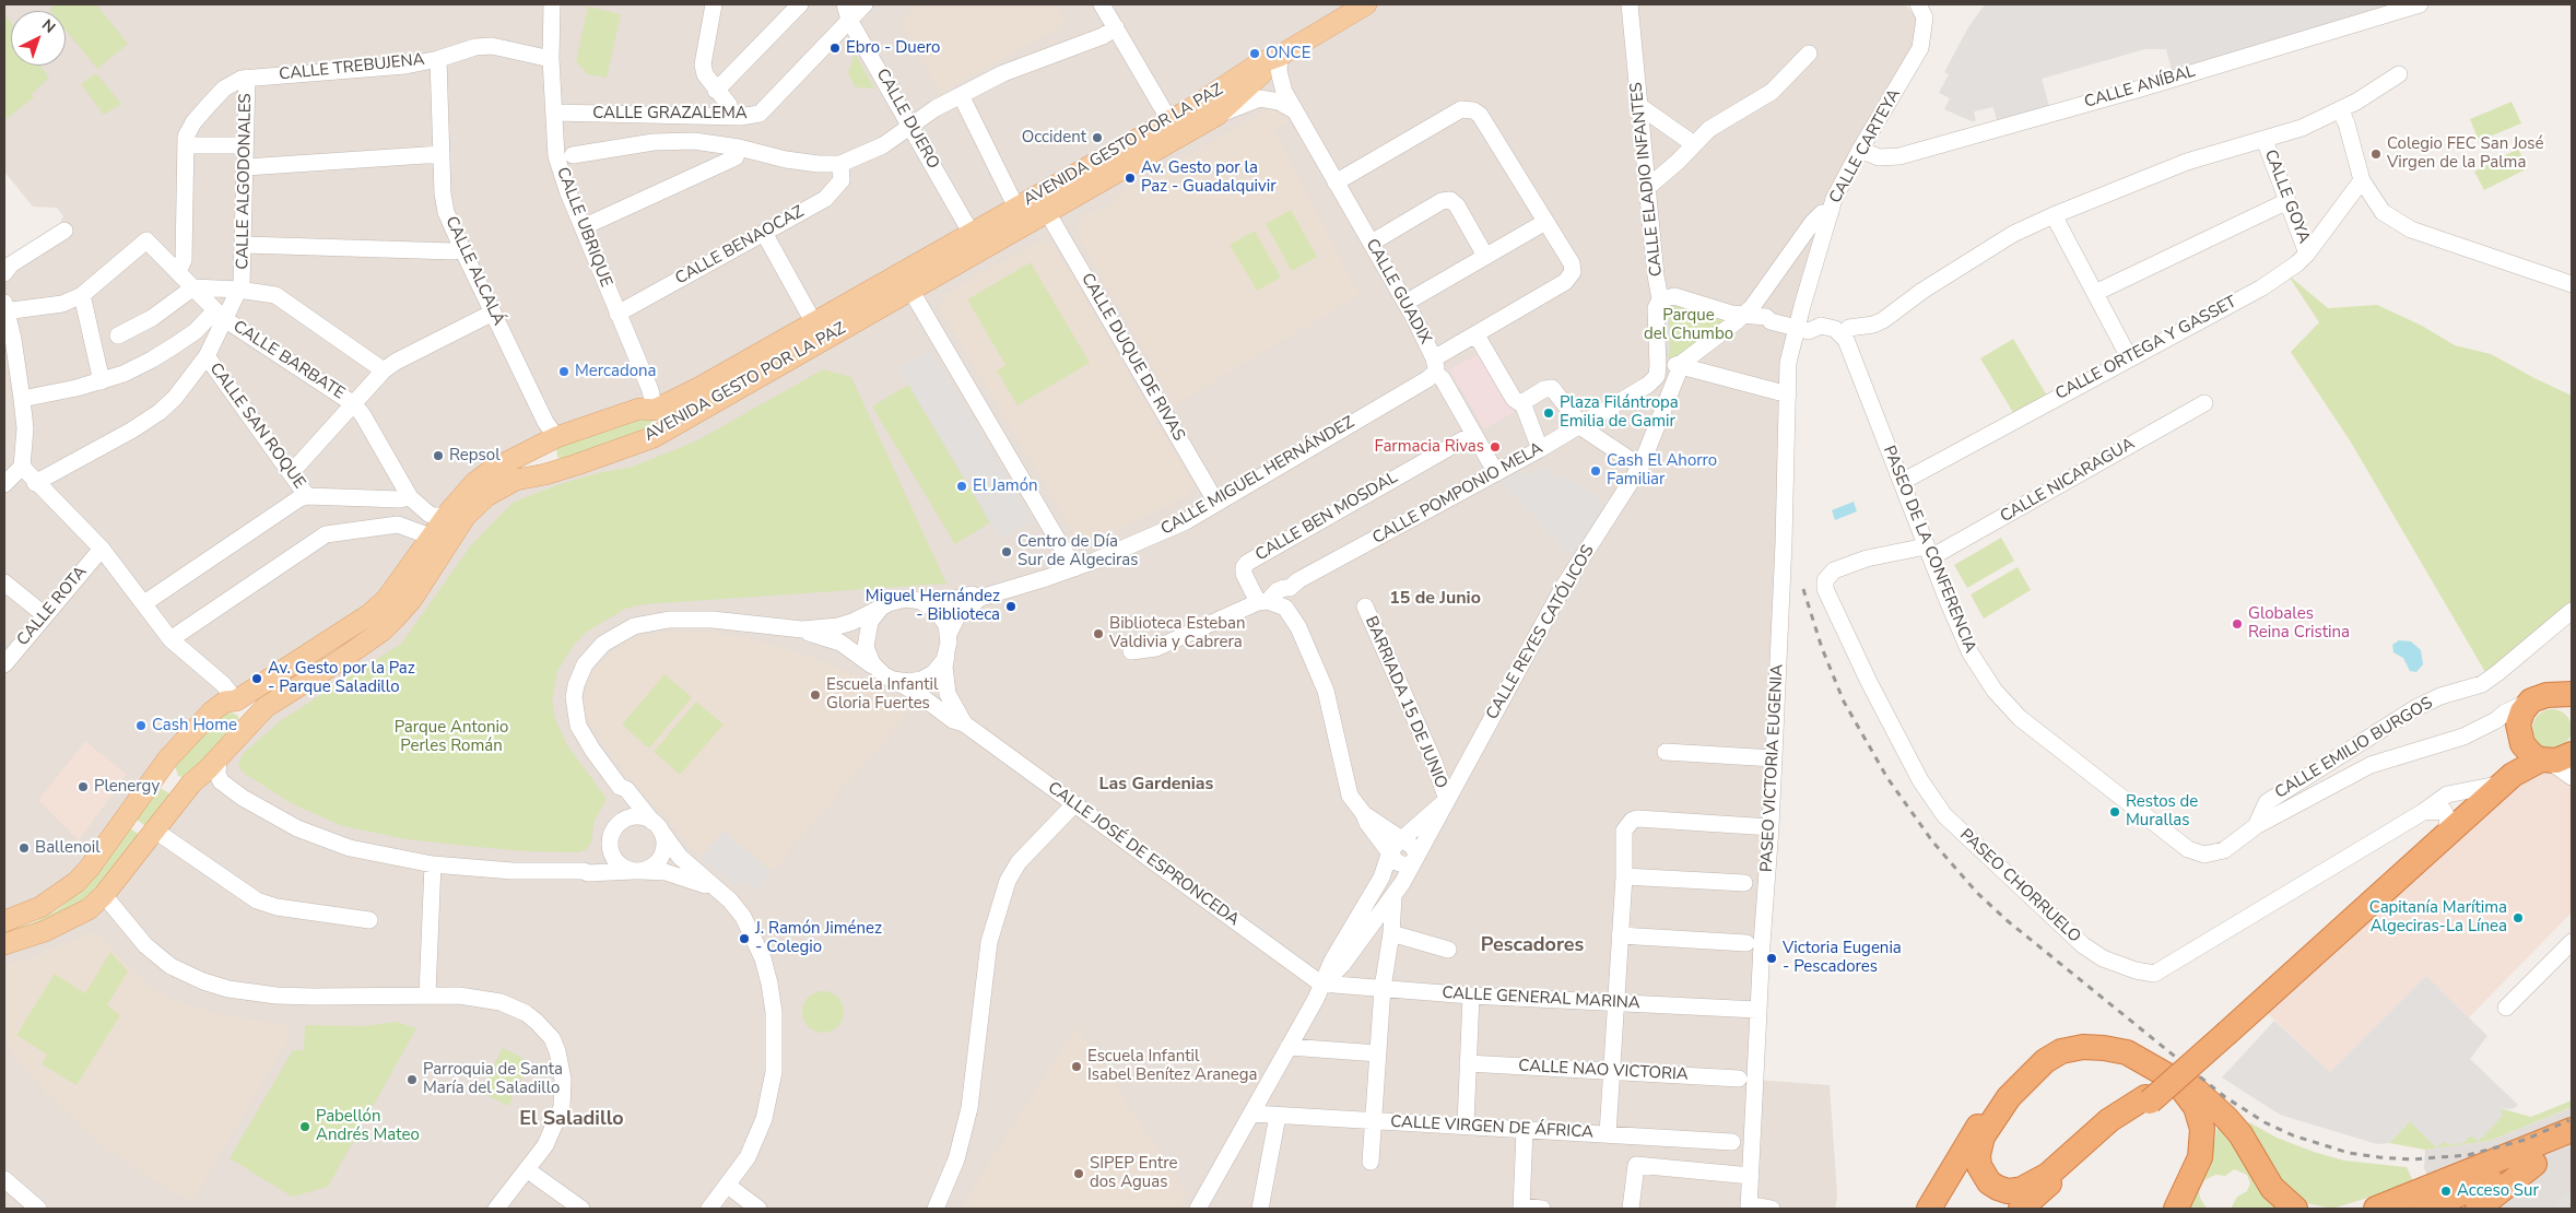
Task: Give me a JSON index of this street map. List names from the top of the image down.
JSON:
{
  "streets": {
    "main road": ["AVENIDA GESTO POR LA PAZ"],
    "street": [
      "CALLE TREBUJENA",
      "CALLE ANÍBAL",
      "CALLE GRAZALEMA",
      "CALLE DUERO",
      "CALLE CARTEYA",
      "CALLE ELADIO INFANTES",
      "CALLE ALGODONALES",
      "CALLE GOYA",
      "CALLE UBRIQUE",
      "CALLE BENAOCAZ",
      "CALLE ALCALÁ",
      "CALLE GUADIX",
      "CALLE ORTEGA Y GASSET",
      "CALLE DUQUE DE RIVAS",
      "CALLE BARBATE",
      "CALLE SAN ROQUE",
      "CALLE MIGUEL HERNÁNDEZ",
      "CALLE NICARAGUA",
      "CALLE POMPONIO MELA",
      "CALLE BEN MOSDAL",
      "PASEO DE LA CONFERENCIA",
      "CALLE ROTA",
      "CALLE REYES CATÓLICOS",
      "BARRIADA 15 DE JUNIO",
      "CALLE EMILIO BURGOS",
      "PASEO VICTORIA EUGENIA",
      "CALLE JOSÉ DE ESPRONCEDA",
      "PASEO CHORRUELO",
      "CALLE GENERAL MARINA",
      "CALLE NAO VICTORIA",
      "CALLE VIRGEN DE ÁFRICA"
    ]
  },
  "crossings": [
    ["CALLE TREBUJENA", "CALLE ALGODONALES"],
    ["CALLE TREBUJENA", "CALLE UBRIQUE"],
    ["CALLE TREBUJENA", "CALLE ALCALÁ"],
    ["CALLE ANÍBAL", "CALLE CARTEYA"],
    ["CALLE GRAZALEMA", "CALLE DUERO"],
    ["CALLE GRAZALEMA", "CALLE UBRIQUE"],
    ["CALLE DUERO", "AVENIDA GESTO POR LA PAZ"],
    ["AVENIDA GESTO POR LA PAZ", "CALLE UBRIQUE"],
    ["AVENIDA GESTO POR LA PAZ", "CALLE ALCALÁ"],
    ["AVENIDA GESTO POR LA PAZ", "CALLE GUADIX"],
    ["AVENIDA GESTO POR LA PAZ", "CALLE DUQUE DE RIVAS"],
    ["AVENIDA GESTO POR LA PAZ", "CALLE BARBATE"],
    ["CALLE CARTEYA", "PASEO VICTORIA EUGENIA"],
    ["CALLE ELADIO INFANTES", "CALLE POMPONIO MELA"],
    ["CALLE ALGODONALES", "CALLE BARBATE"],
    ["CALLE ALGODONALES", "CALLE SAN ROQUE"],
    ["CALLE GOYA", "CALLE ORTEGA Y GASSET"],
    ["CALLE UBRIQUE", "CALLE BENAOCAZ"],
    ["CALLE GUADIX", "CALLE MIGUEL HERNÁNDEZ"],
    ["CALLE GUADIX", "CALLE POMPONIO MELA"],
    ["CALLE GUADIX", "CALLE BEN MOSDAL"],
    ["CALLE ORTEGA Y GASSET", "PASEO DE LA CONFERENCIA"],
    ["CALLE DUQUE DE RIVAS", "CALLE MIGUEL HERNÁNDEZ"],
    ["CALLE NICARAGUA", "PASEO DE LA CONFERENCIA"],
    ["CALLE NICARAGUA", "PASEO CHORRUELO"],
    ["CALLE POMPONIO MELA", "CALLE BEN MOSDAL"],
    ["PASEO DE LA CONFERENCIA", "CALLE EMILIO BURGOS"],
    ["PASEO DE LA CONFERENCIA", "PASEO CHORRUELO"],
    ["CALLE REYES CATÓLICOS", "BARRIADA 15 DE JUNIO"],
    ["CALLE REYES CATÓLICOS", "CALLE JOSÉ DE ESPRONCEDA"],
    ["CALLE REYES CATÓLICOS", "CALLE GENERAL MARINA"],
    ["PASEO VICTORIA EUGENIA", "CALLE GENERAL MARINA"],
    ["CALLE JOSÉ DE ESPRONCEDA", "CALLE GENERAL MARINA"]
  ],
  "districts": [
    "15 de Junio",
    "Las Gardenias",
    "Pescadores",
    "El Saladillo"
  ],
  "parks": ["Parque del Chumbo", "Parque Antonio Perles Román"],
  "places": [
    "Ebro - Duero",
    "ONCE",
    "Occident",
    "Colegio FEC San José Virgen de la Palma",
    "Av. Gesto por la Paz - Guadalquivir",
    "Mercadona",
    "Plaza Filántropa Emilia de Gamir",
    "Farmacia Rivas",
    "Repsol",
    "Cash El Ahorro Familiar",
    "El Jamón",
    "Centro de Día Sur de Algeciras",
    "Miguel Hernández - Biblioteca",
    "Globales Reina Cristina",
    "Biblioteca Esteban Valdivia y Cabrera",
    "Av. Gesto por la Paz - Parque Saladillo",
    "Escuela Infantil Gloria Fuertes",
    "Cash Home",
    "Plenergy",
    "Restos de Murallas",
    "Ballenoil",
    "Capitanía Marítima Algeciras-La Línea",
    "J. Ramón Jiménez - Colegio",
    "Victoria Eugenia - Pescadores",
    "Escuela Infantil Isabel Benítez Aranega",
    "Parroquia de Santa María del Saladillo",
    "Pabellón Andrés Mateo",
    "SIPEP Entre dos Aguas",
    "Acceso Sur"
  ],
  "north": "top right"
}
